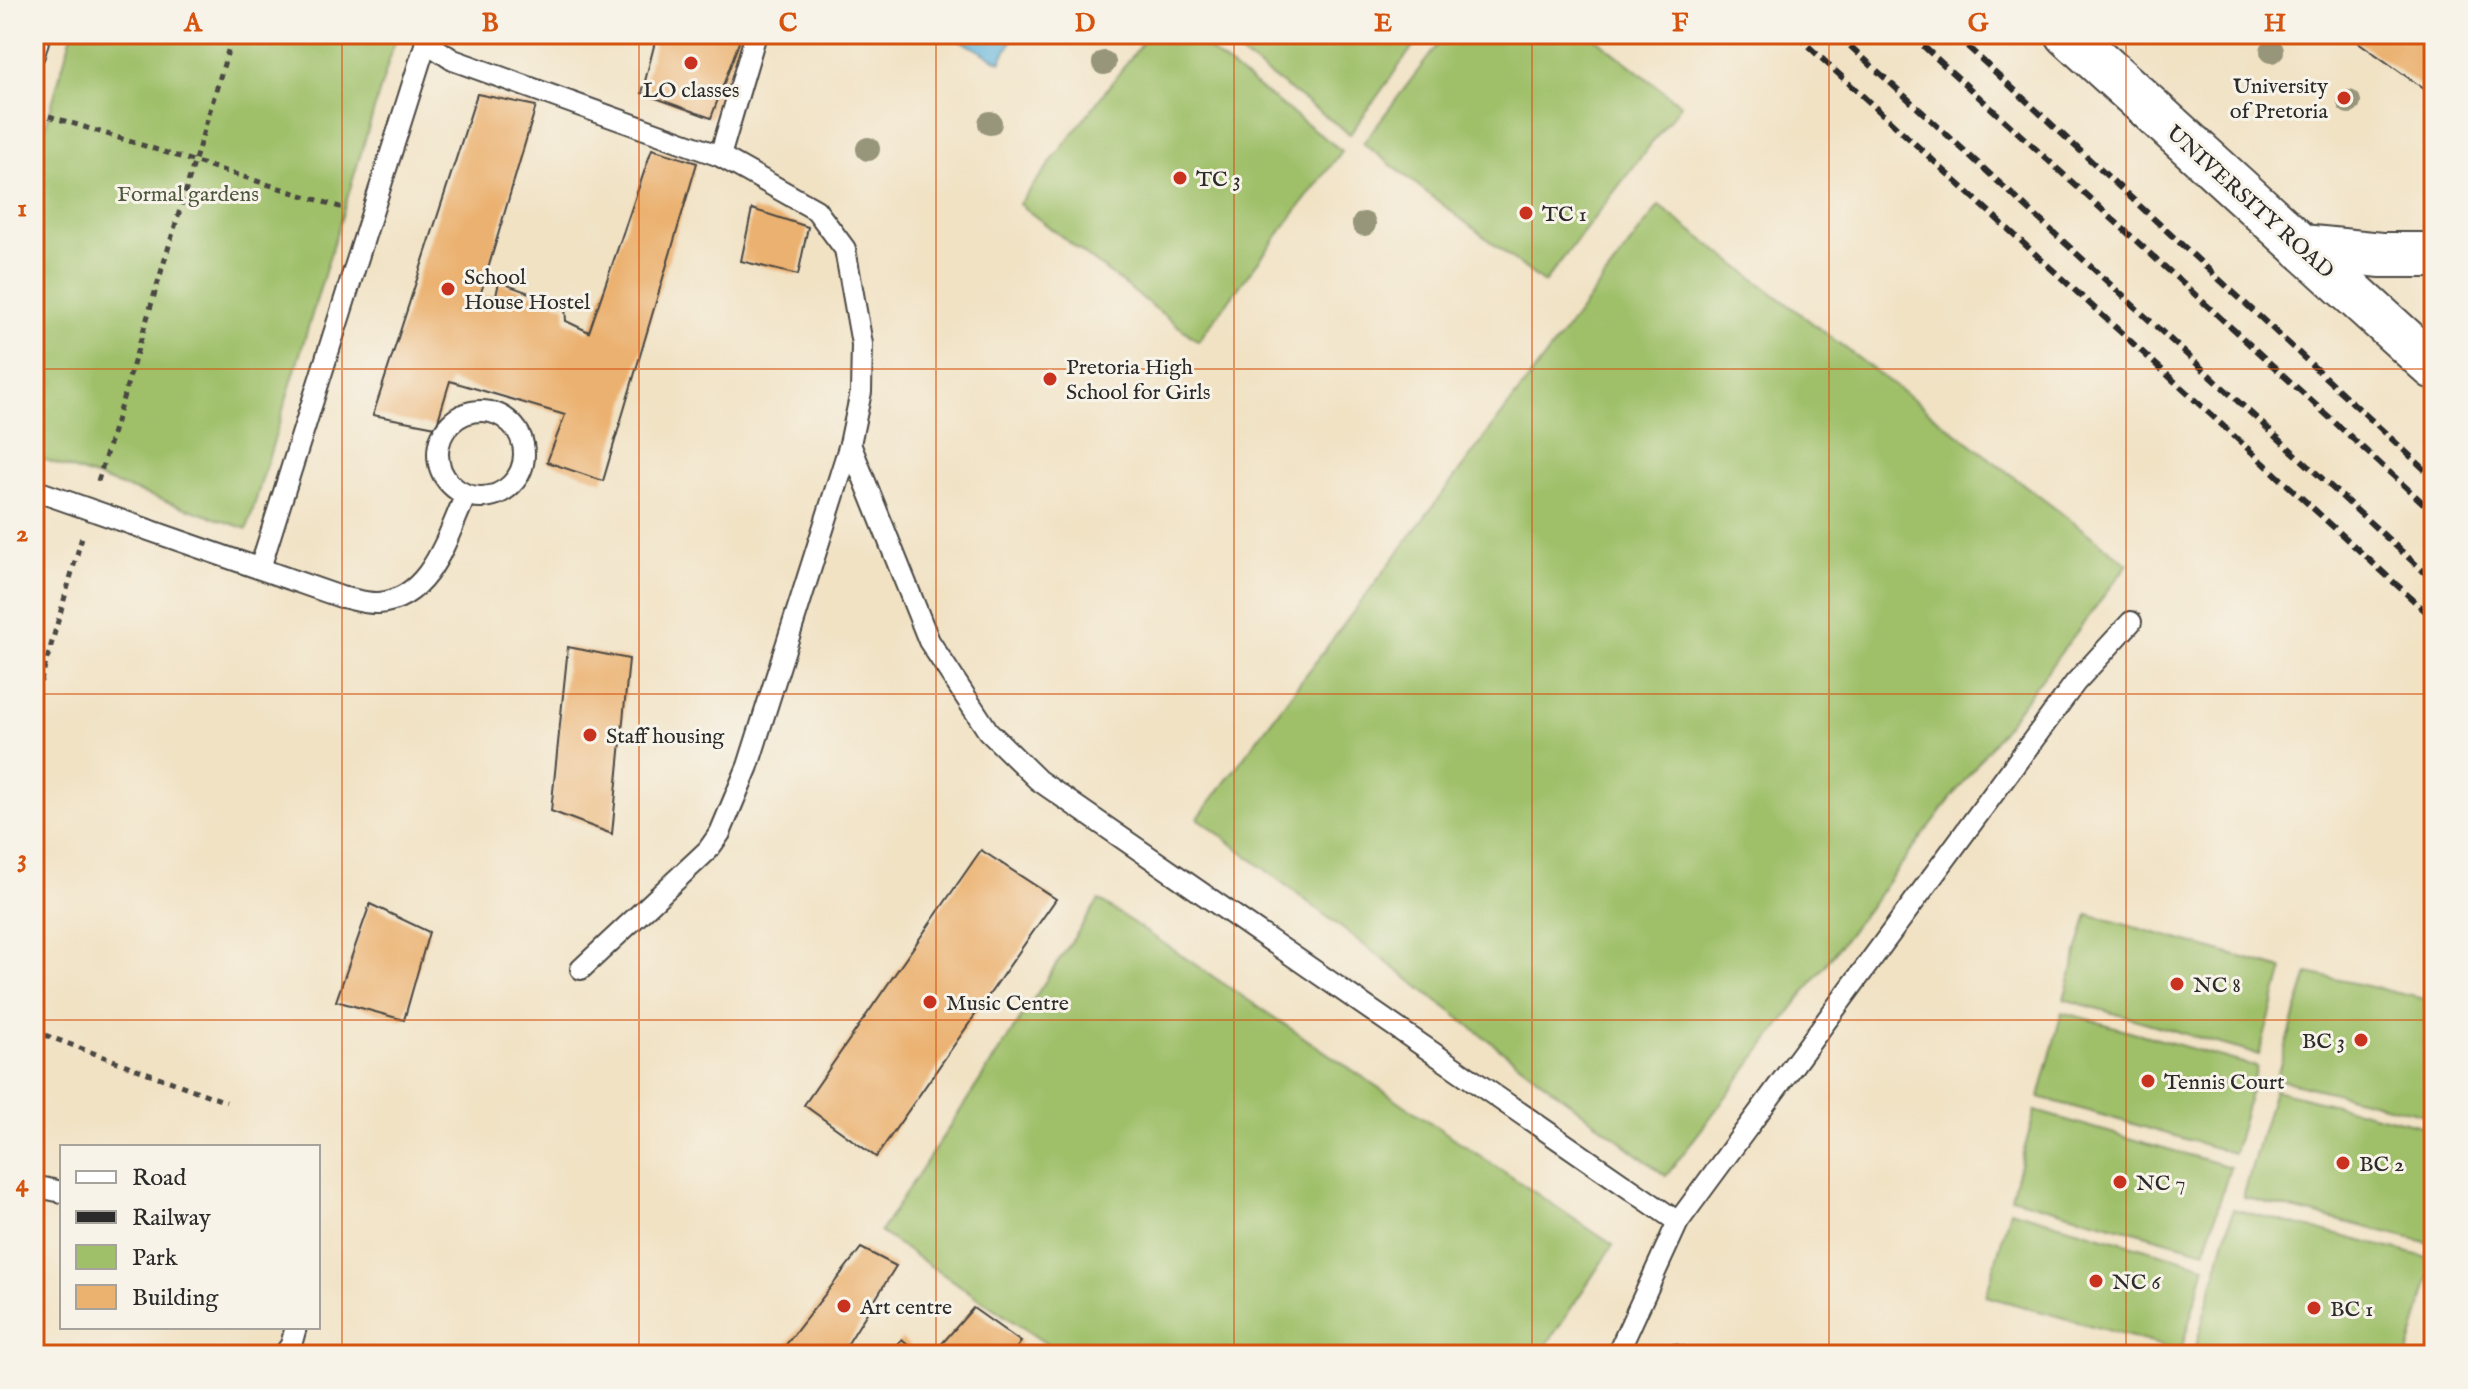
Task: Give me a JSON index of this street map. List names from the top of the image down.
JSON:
{
  "streets": {
    "street": ["UNIVERSITY ROAD"]
  },
  "parks": ["Formal gardens"],
  "places": [
    "LO classes",
    "University of Pretoria",
    "TC 3",
    "TC 1",
    "School House Hostel",
    "Pretoria High School for Girls",
    "Staff housing",
    "NC 8",
    "Music Centre",
    "BC 3",
    "Tennis Court",
    "BC 2",
    "NC 7",
    "NC 6",
    "Art centre",
    "BC 1"
  ],
  "legend": [
    "Road",
    "Railway",
    "Park",
    "Building"
  ],
  "grid": {
    "columns": [
      "A",
      "B",
      "C",
      "D",
      "E",
      "F",
      "G",
      "H"
    ],
    "rows": [
      "1",
      "2",
      "3",
      "4"
    ]
  }
}
